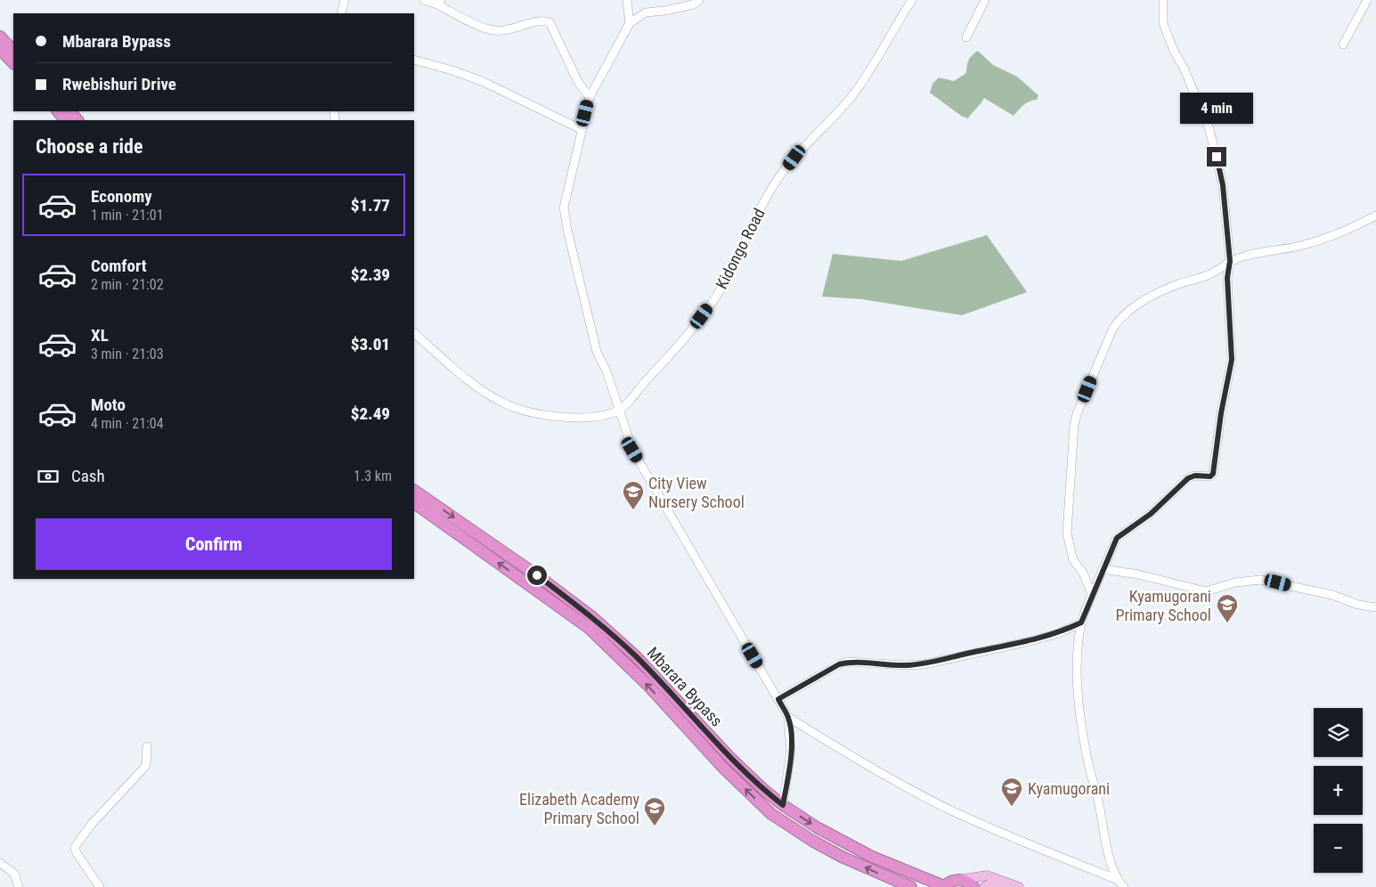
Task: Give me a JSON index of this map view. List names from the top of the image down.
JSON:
{
  "streets": {
    "highway": ["Mbarara Bypass"],
    "street": ["Kidongo Road"]
  },
  "places": {
    "school or university": [
      "City View Nursery School",
      "Kyamugorani Primary School",
      "Kyamugorani",
      "Elizabeth Academy Primary School"
    ]
  },
  "page": {
    "banner": ["Mbarara Bypass", "Rwebishuri Drive"],
    "bubble": "4 min",
    "heading": "Choose a ride",
    "list": [
      {
        "name": "Economy",
        "note": "1 min · 21:01",
        "value": "$1.77"
      },
      {
        "name": "Comfort",
        "note": "2 min · 21:02",
        "value": "$2.39"
      },
      {
        "name": "XL",
        "note": "3 min · 21:03",
        "value": "$3.01"
      },
      {
        "name": "Moto",
        "note": "4 min · 21:04",
        "value": "$2.49"
      }
    ],
    "pay": ["Cash", "1.3 km"],
    "buttons": "Confirm",
    "map_buttons": ["+", "−"]
  }
}
